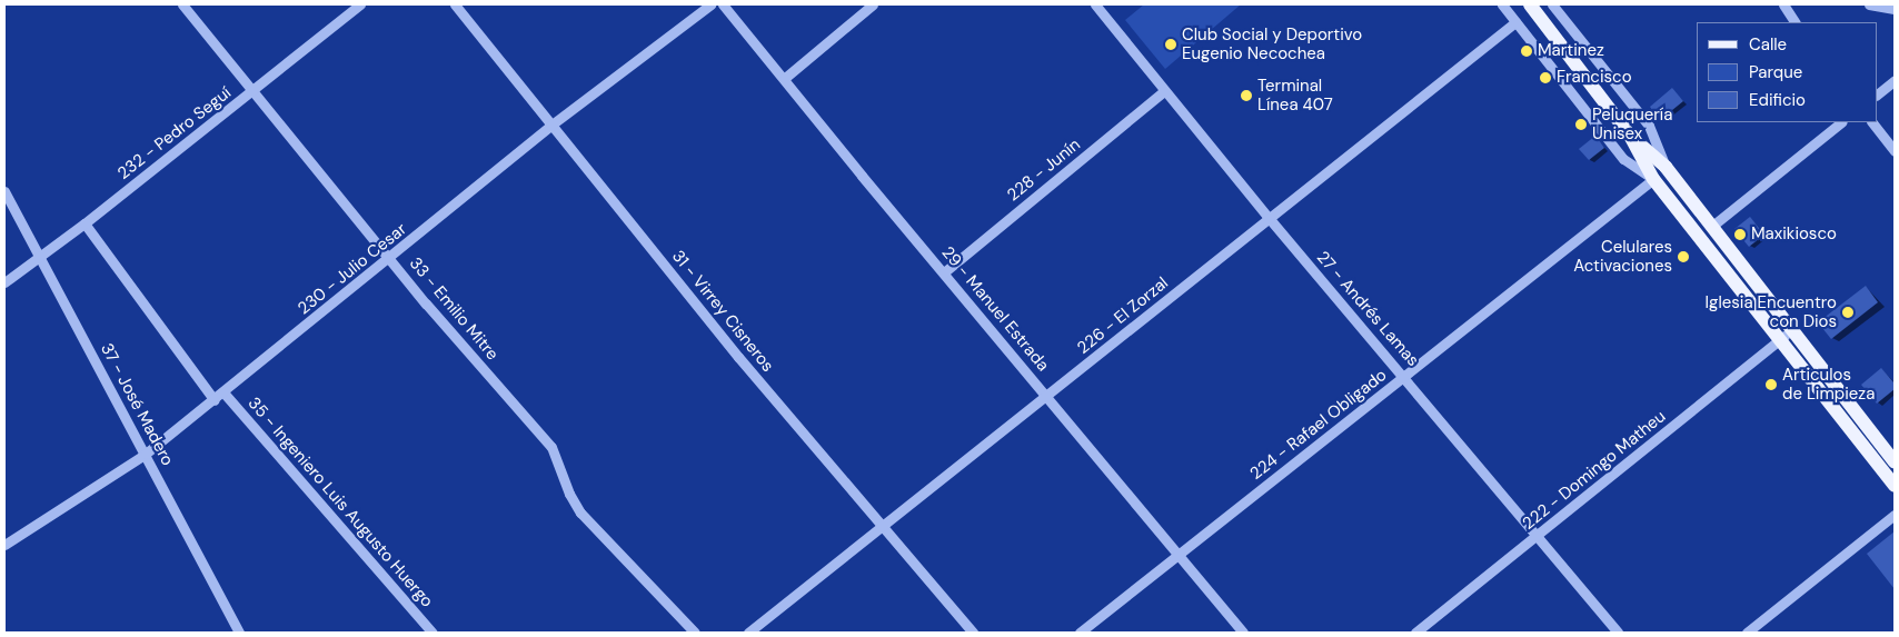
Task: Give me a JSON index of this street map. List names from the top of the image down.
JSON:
{
  "streets": {
    "street": [
      "232 - Pedro Seguí",
      "228 - Junín",
      "230 - Julio Cesar",
      "33 - Emilio Mitre",
      "29 - Manuel Estrada",
      "27 - Andrés Lamas",
      "31 - Virrey Cisneros",
      "226 - El Zorzal",
      "37 - José Madero",
      "224 - Rafael Obligado",
      "222 - Domingo Matheu",
      "35 - Ingeniero Luis Augusto Huergo"
    ]
  },
  "crossings": [
    ["232 - Pedro Seguí", "33 - Emilio Mitre"],
    ["232 - Pedro Seguí", "37 - José Madero"],
    ["228 - Junín", "29 - Manuel Estrada"],
    ["228 - Junín", "27 - Andrés Lamas"],
    ["230 - Julio Cesar", "33 - Emilio Mitre"],
    ["230 - Julio Cesar", "31 - Virrey Cisneros"],
    ["230 - Julio Cesar", "37 - José Madero"],
    ["230 - Julio Cesar", "35 - Ingeniero Luis Augusto Huergo"],
    ["29 - Manuel Estrada", "226 - El Zorzal"],
    ["29 - Manuel Estrada", "224 - Rafael Obligado"],
    ["27 - Andrés Lamas", "226 - El Zorzal"],
    ["27 - Andrés Lamas", "224 - Rafael Obligado"],
    ["27 - Andrés Lamas", "222 - Domingo Matheu"],
    ["31 - Virrey Cisneros", "226 - El Zorzal"]
  ],
  "places": [
    "Club Social y Deportivo Eugenio Necochea",
    "Martinez",
    "Francisco",
    "Terminal Línea 407",
    "Peluquería Unisex",
    "Maxikiosco",
    "Celulares Activaciones",
    "Iglesia Encuentro con Dios",
    "Articulos de Limpieza"
  ],
  "legend": ["Calle", "Parque", "Edificio"]
}
